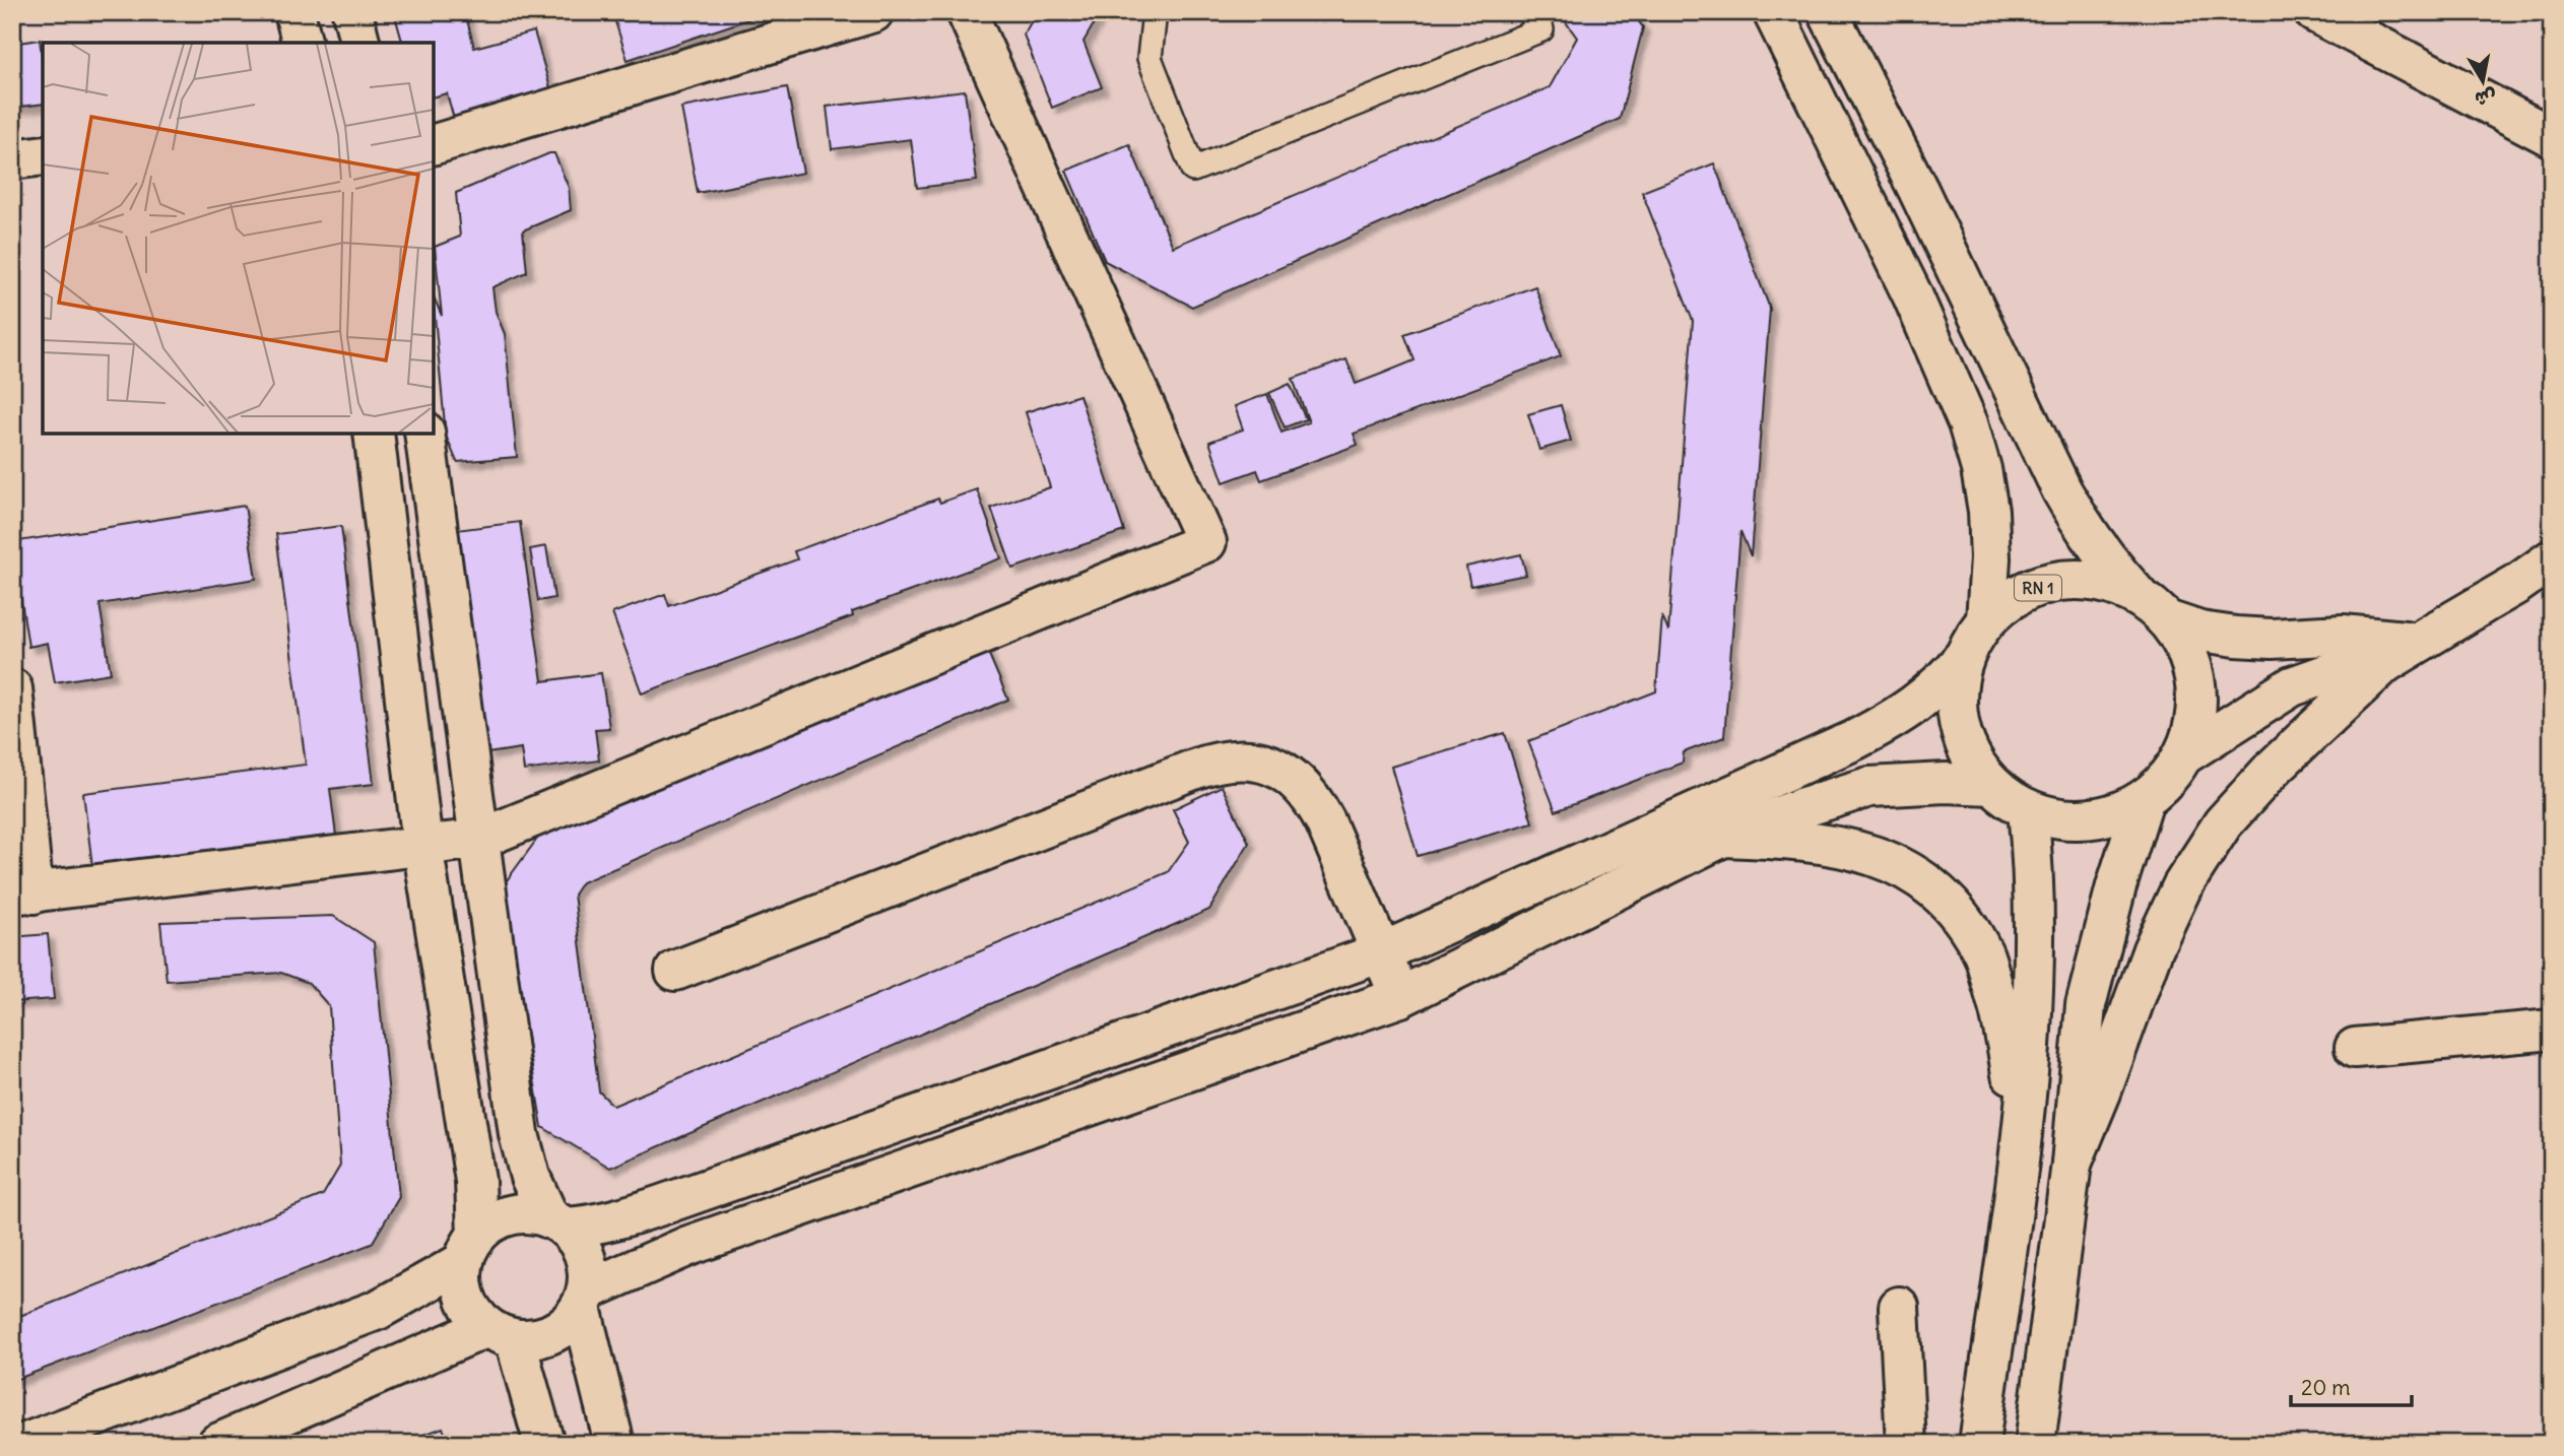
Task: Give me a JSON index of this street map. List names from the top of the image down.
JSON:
{
  "streets": {
    "main road": ["RN 1"]
  },
  "scale_bar": "20 m",
  "north": "bottom"
}
